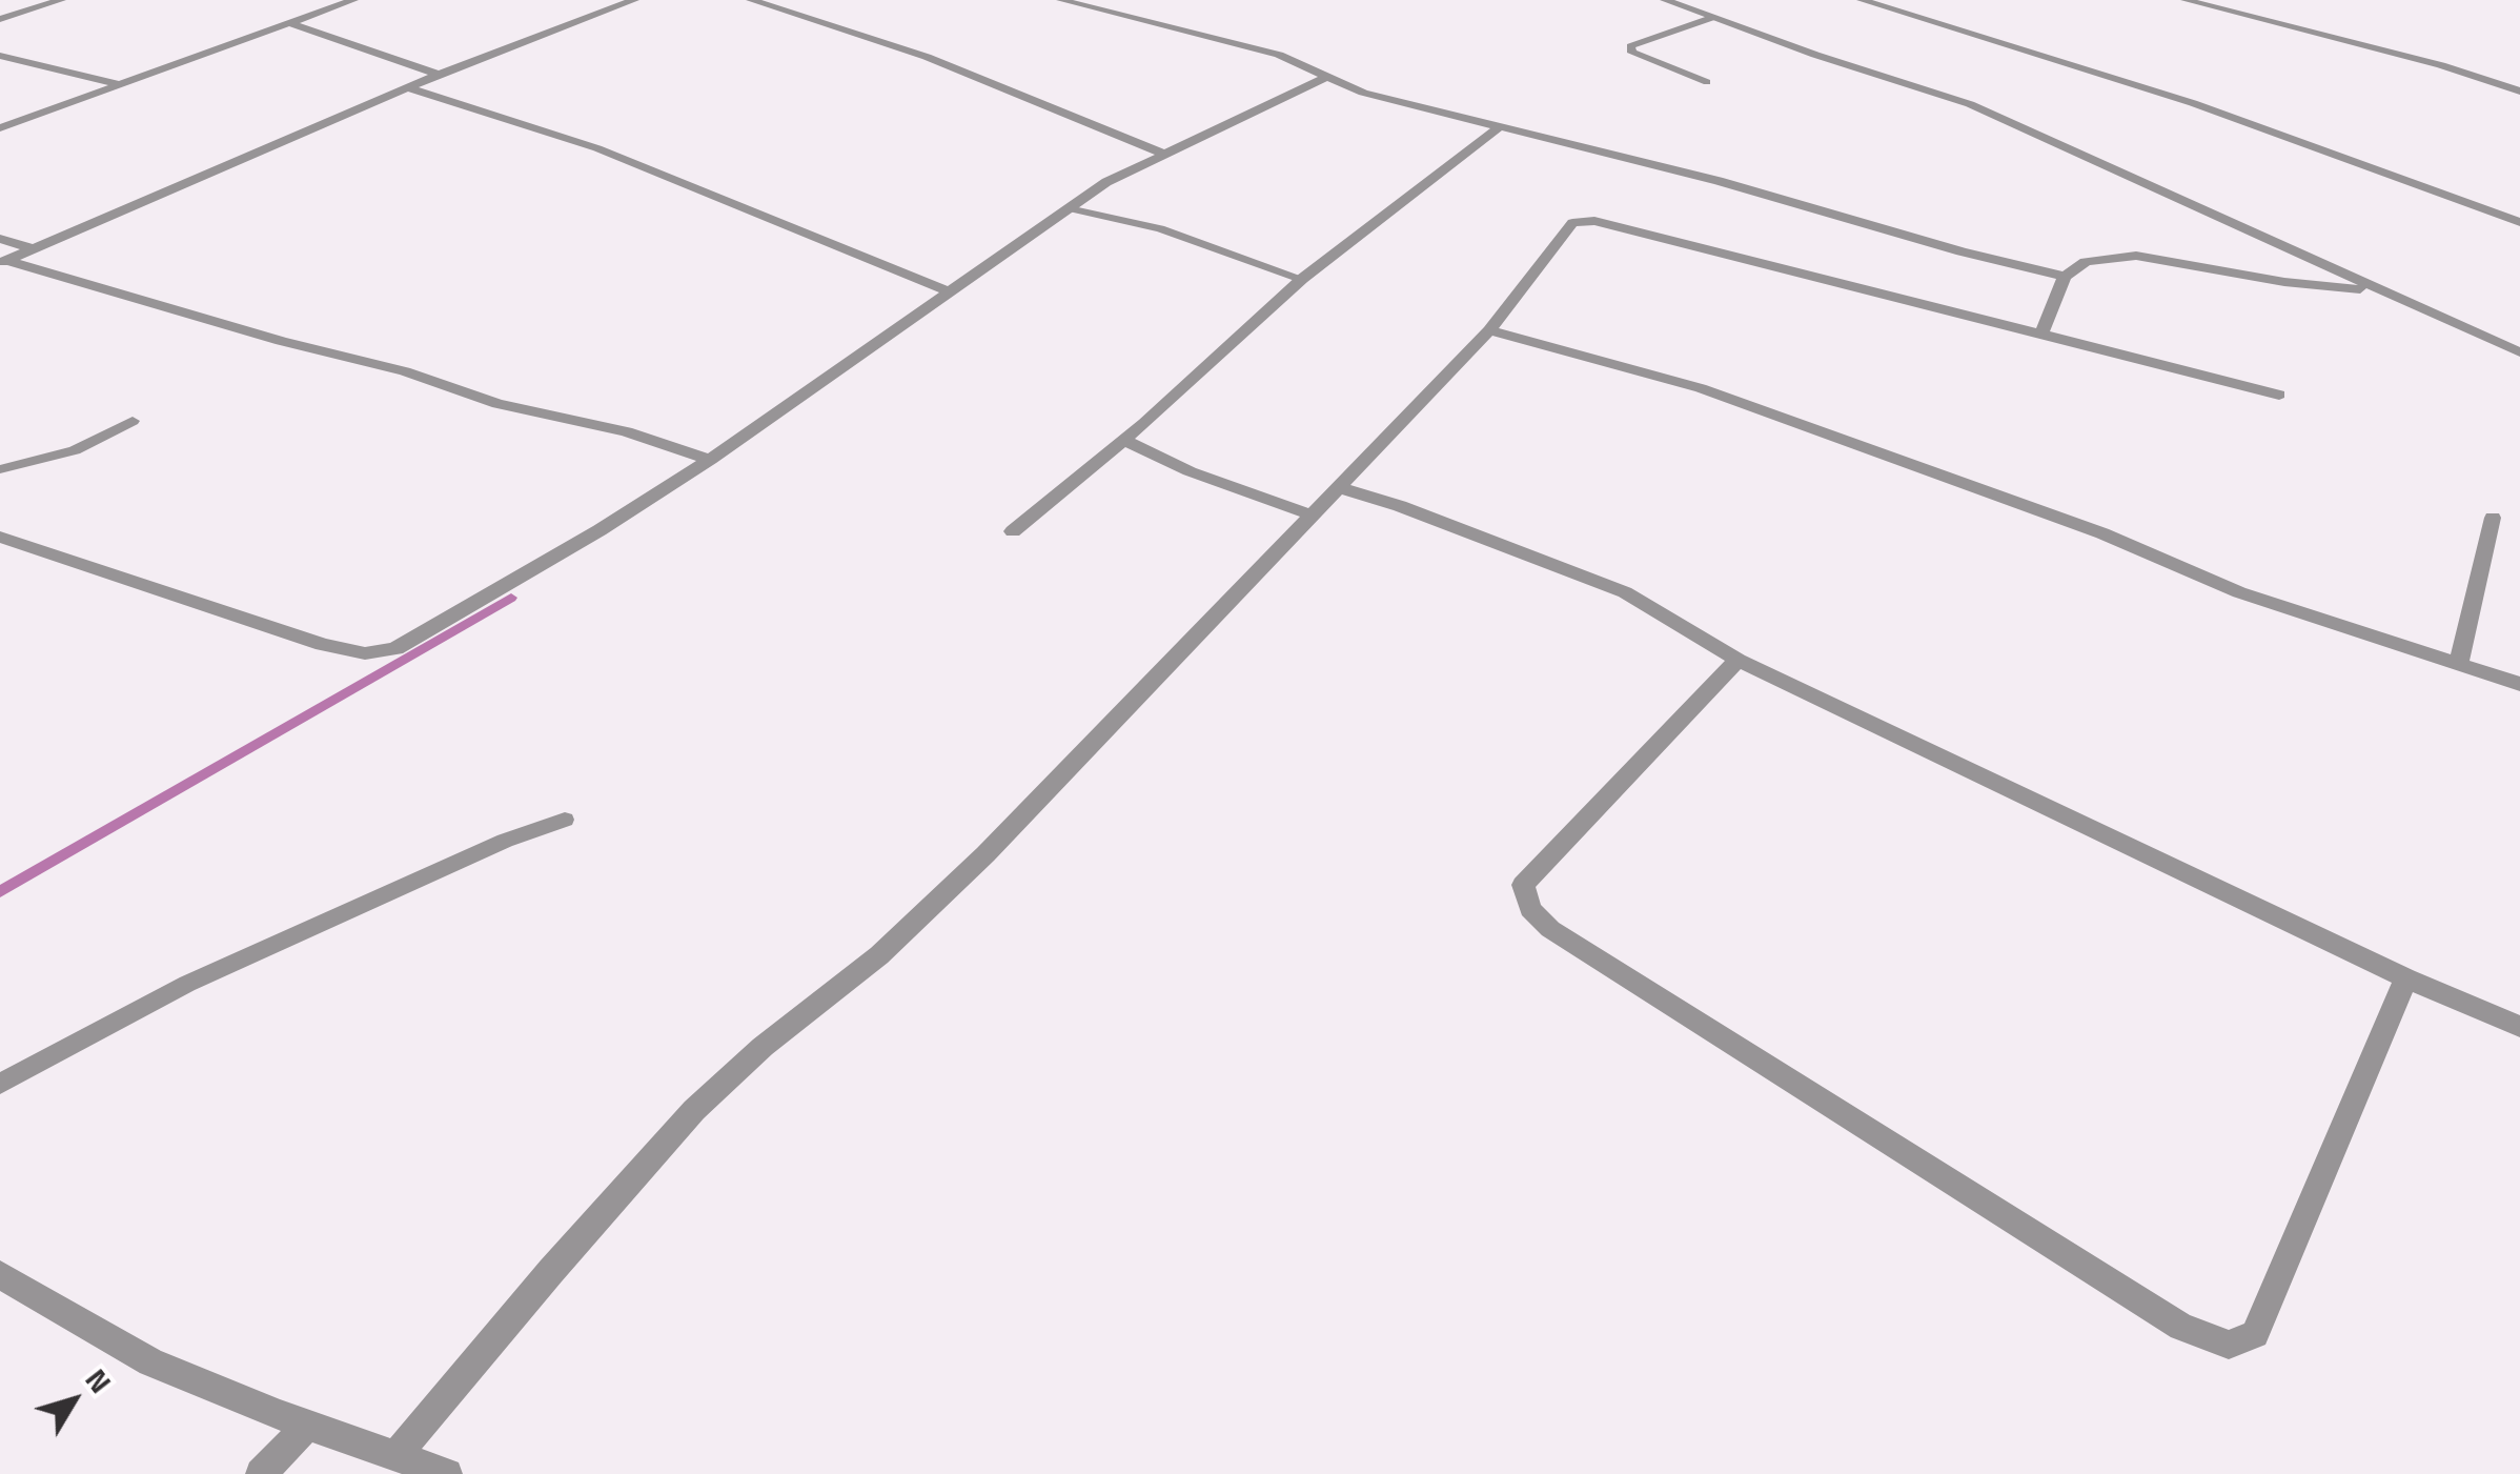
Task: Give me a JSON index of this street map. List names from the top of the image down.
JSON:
{
  "north": "top right"
}
